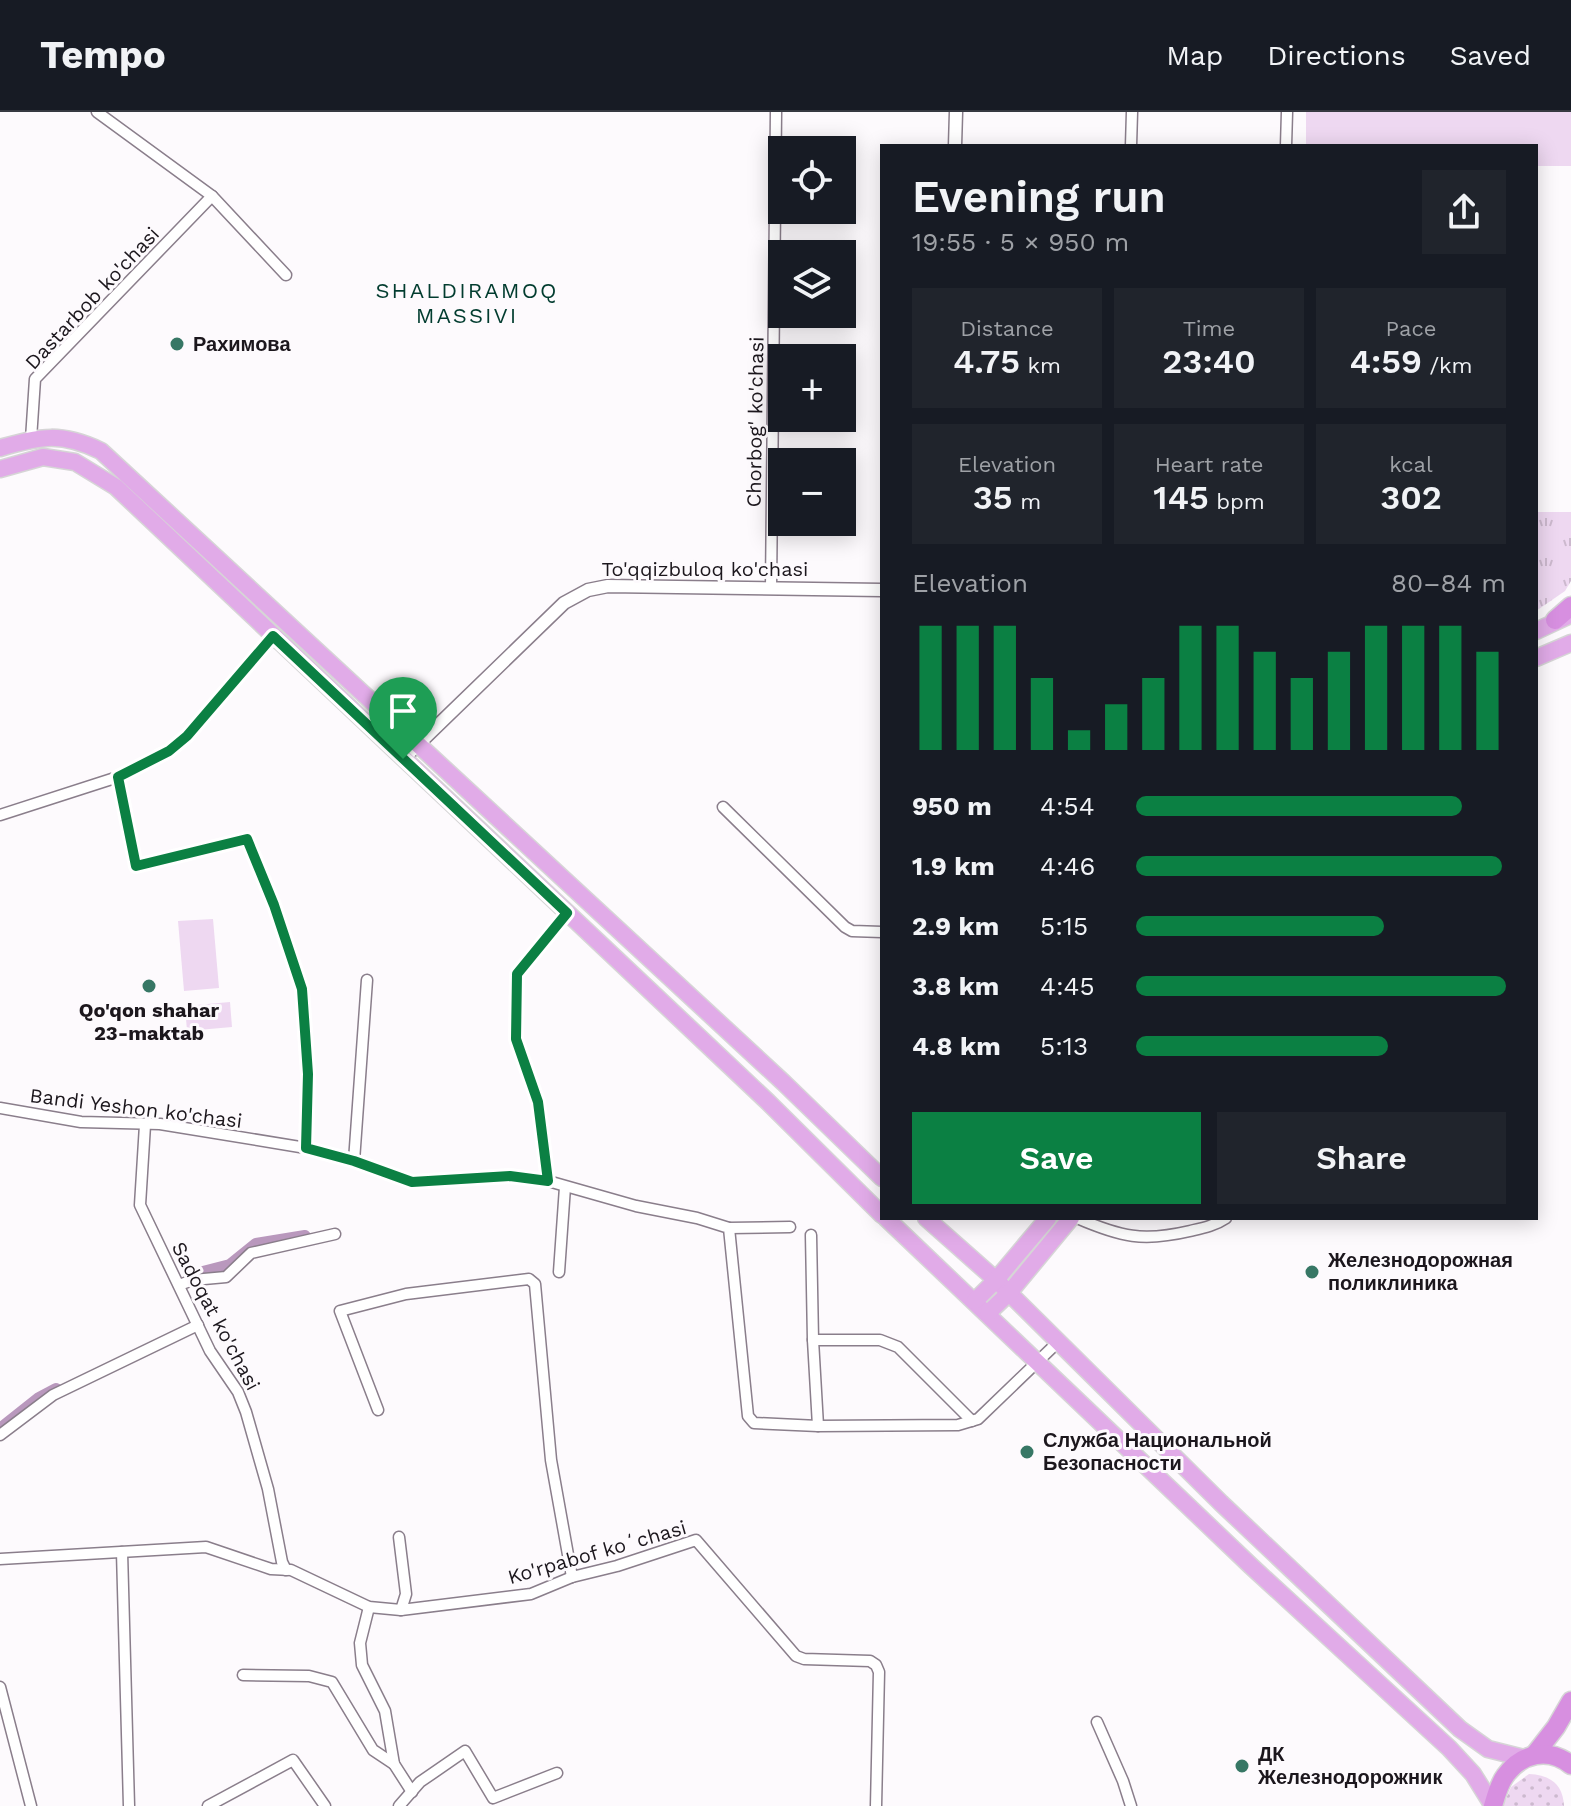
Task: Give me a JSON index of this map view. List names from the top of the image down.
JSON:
{
  "streets": {
    "street": [
      "Dastarbob ko'chasi",
      "Chorbog' ko'chasi",
      "To'qqizbuloq ko'chasi",
      "Bandi Yeshon ko'chasi",
      "Sadoqat ko'chasi",
      "Ko'rpabof koʻchasi"
    ]
  },
  "crossings": [
    ["Chorbog' ko'chasi", "To'qqizbuloq ko'chasi"],
    ["Bandi Yeshon ko'chasi", "Sadoqat ko'chasi"],
    ["Sadoqat ko'chasi", "Ko'rpabof koʻchasi"]
  ],
  "districts": ["SHALDIRAMOQ MASSIVI"],
  "places": [
    "Рахимова",
    "Qo'qon shahar 23-maktab",
    "Железнодорожная поликлиника",
    "Служба Национальной Безопасности",
    "ДК Железнодорожник"
  ],
  "page": {
    "header": "Tempo",
    "nav": ["Map", "Directions", "Saved"],
    "map_buttons": ["+", "−"],
    "heading": ["Evening run", "19:55 · 5 × 950 m"],
    "stats": [
      ["Distance", "4.75 km"],
      ["Time", "23:40"],
      ["Pace", "4:59 /km"],
      ["Elevation", "35 m"],
      ["Heart rate", "145 bpm"],
      ["kcal", "302"]
    ],
    "chart": ["Elevation", "80–84 m"],
    "list": [
      {
        "name": "950 m",
        "note": "4:54"
      },
      {
        "name": "1.9 km",
        "note": "4:46"
      },
      {
        "name": "2.9 km",
        "note": "5:15"
      },
      {
        "name": "3.8 km",
        "note": "4:45"
      },
      {
        "name": "4.8 km",
        "note": "5:13"
      }
    ],
    "buttons": ["Save", "Share"]
  }
}
